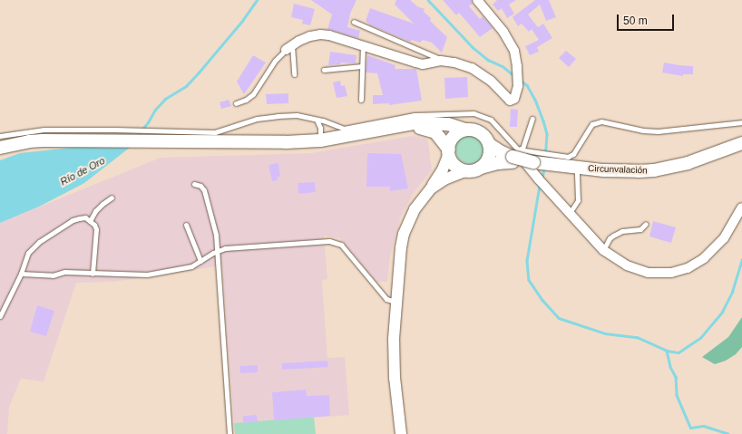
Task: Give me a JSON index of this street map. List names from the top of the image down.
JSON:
{
  "streets": {
    "main road": ["Circunvalación"]
  },
  "water": ["Río de Oro"],
  "scale_bar": "50 m"
}
